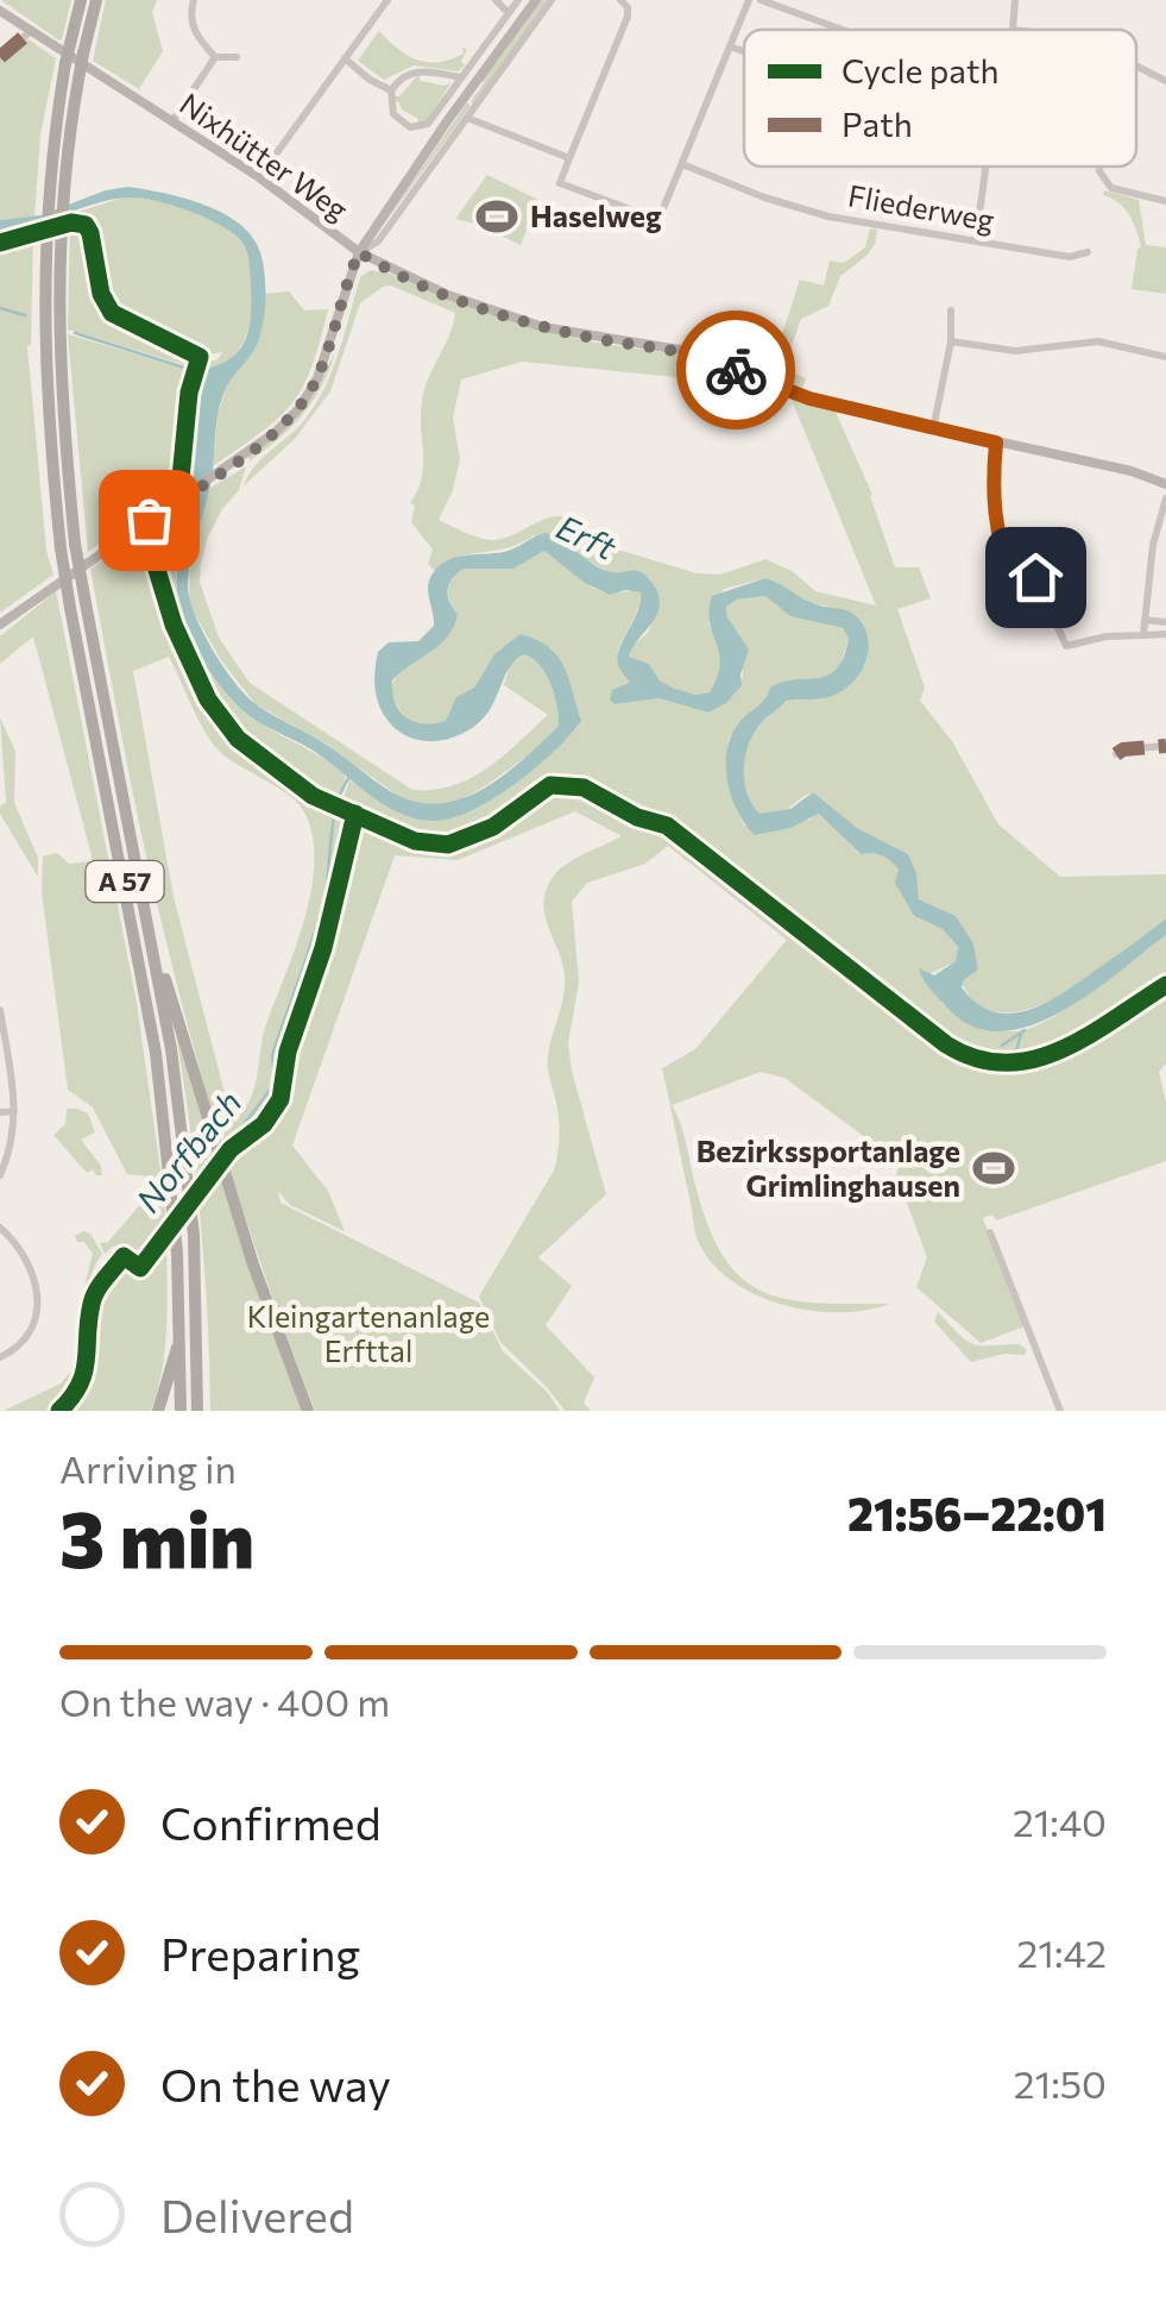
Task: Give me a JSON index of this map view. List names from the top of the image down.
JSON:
{
  "streets": {
    "highway": ["A 57"],
    "main road": ["Nixhütter Weg"],
    "street": ["Fliederweg"]
  },
  "water": ["Erft", "Norfbach"],
  "parks": ["Kleingartenanlage Erfttal"],
  "places": {
    "sports": ["Haselweg", "Bezirkssportanlage Grimlinghausen"]
  },
  "legend": ["Cycle path", "Path"],
  "page": {
    "heading": ["3 min", "Arriving in", "21:56–22:01"],
    "bar": "On the way · 400 m",
    "list": [
      ["Confirmed", "21:40"],
      ["Preparing", "21:42"],
      ["On the way", "21:50"],
      "Delivered"
    ]
  }
}
